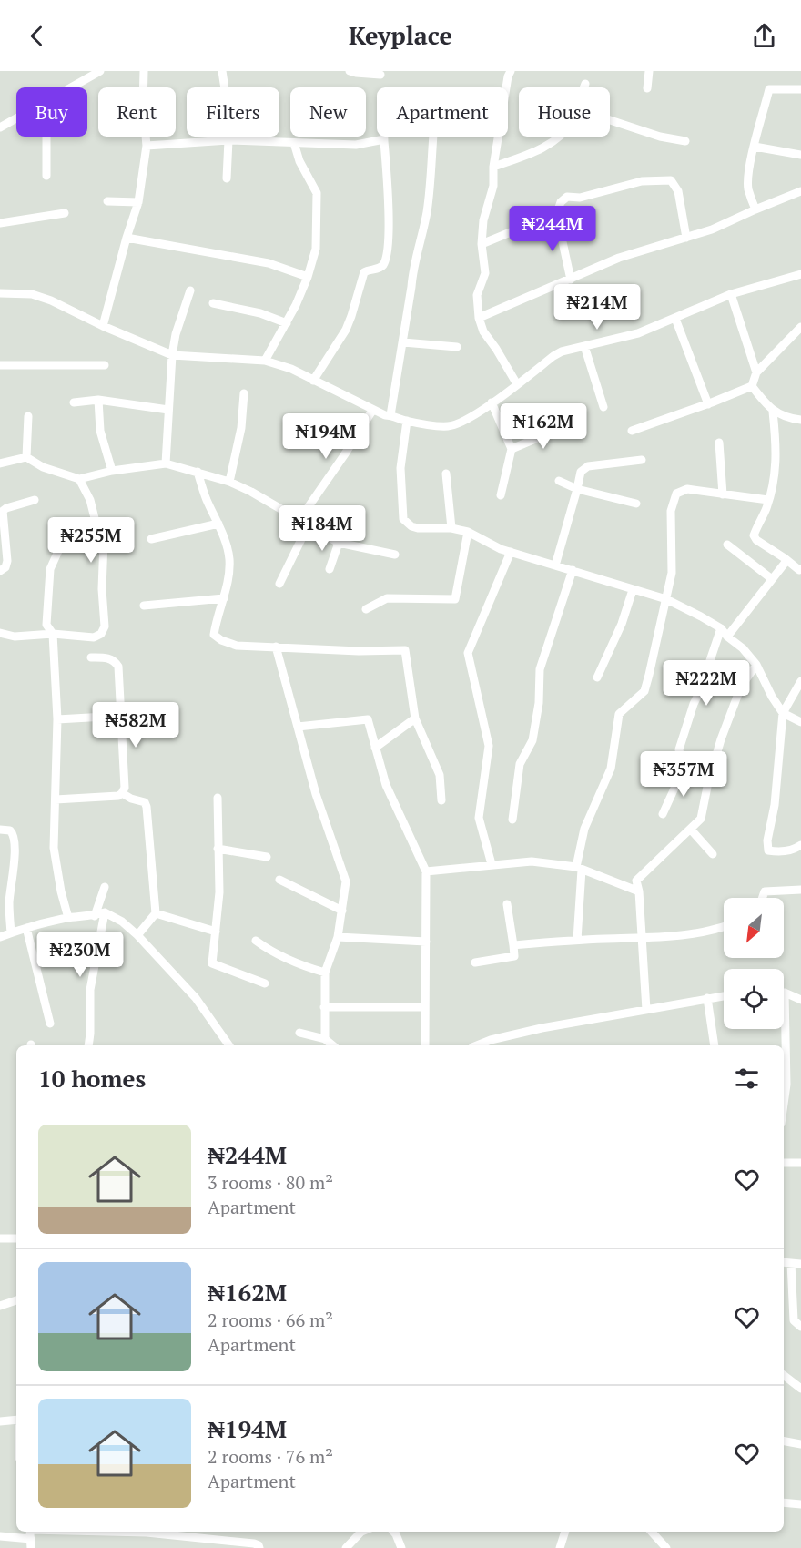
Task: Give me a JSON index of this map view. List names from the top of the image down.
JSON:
{
  "north": "bottom left",
  "page": {
    "header": "Keyplace",
    "chip": [
      "Buy",
      "Rent",
      "Filters",
      "New",
      "Apartment",
      "House"
    ],
    "price": [
      "₦244M",
      "₦214M",
      "₦162M",
      "₦194M",
      "₦184M",
      "₦255M",
      "₦222M",
      "₦582M",
      "₦357M",
      "₦230M"
    ],
    "heading": "10 homes",
    "list": [
      {
        "name": "₦244M",
        "note": "3 rooms · 80 m² · Apartment"
      },
      {
        "name": "₦162M",
        "note": "2 rooms · 66 m² · Apartment"
      },
      {
        "name": "₦194M",
        "note": "2 rooms · 76 m² · Apartment"
      }
    ]
  }
}
